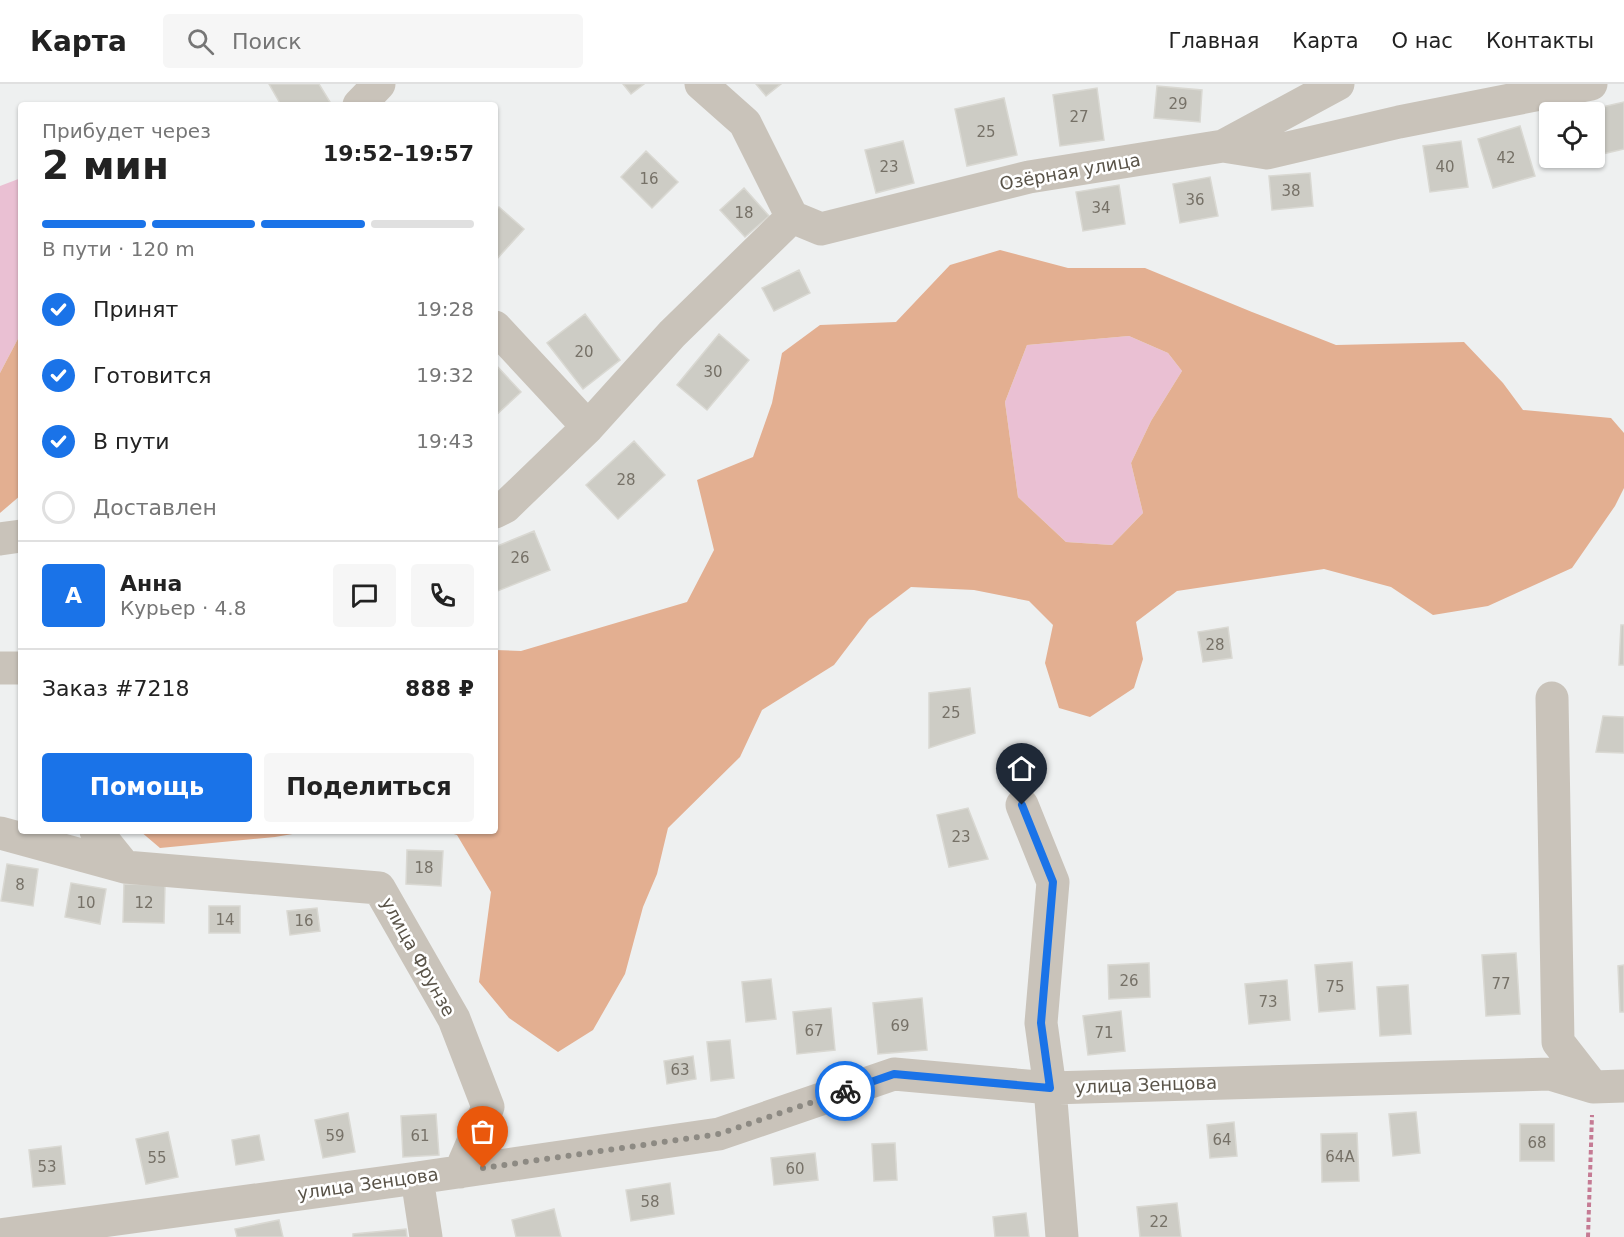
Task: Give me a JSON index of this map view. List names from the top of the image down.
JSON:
{
  "streets": {
    "street": ["Озёрная улица", "улица Фрунзе", "улица Зенцова"]
  },
  "crossings": [
    ["улица Фрунзе", "улица Зенцова"]
  ],
  "house_numbers": [
    "29",
    "27",
    "25",
    "42",
    "23",
    "40",
    "16",
    "38",
    "36",
    "34",
    "18",
    "20",
    "30",
    "28",
    "26",
    "28",
    "25",
    "23",
    "18",
    "8",
    "10",
    "12",
    "14",
    "16",
    "26",
    "77",
    "75",
    "73",
    "69",
    "67",
    "71",
    "63",
    "59",
    "61",
    "64",
    "68",
    "64А",
    "55",
    "53",
    "60",
    "58",
    "22"
  ],
  "page": {
    "header": "Карта",
    "search": "Поиск",
    "nav": [
      "Главная",
      "Карта",
      "О нас",
      "Контакты"
    ],
    "heading": ["2 мин", "Прибудет через", "19:52–19:57"],
    "panel": [
      "Анна",
      "Курьер · 4.8",
      "Заказ #7218",
      "888 ₽"
    ],
    "bar": "В пути · 120 m",
    "list": [
      ["Принят", "19:28"],
      ["Готовится", "19:32"],
      ["В пути", "19:43"],
      "Доставлен"
    ],
    "round": "А",
    "buttons": ["Помощь", "Поделиться"]
  }
}
